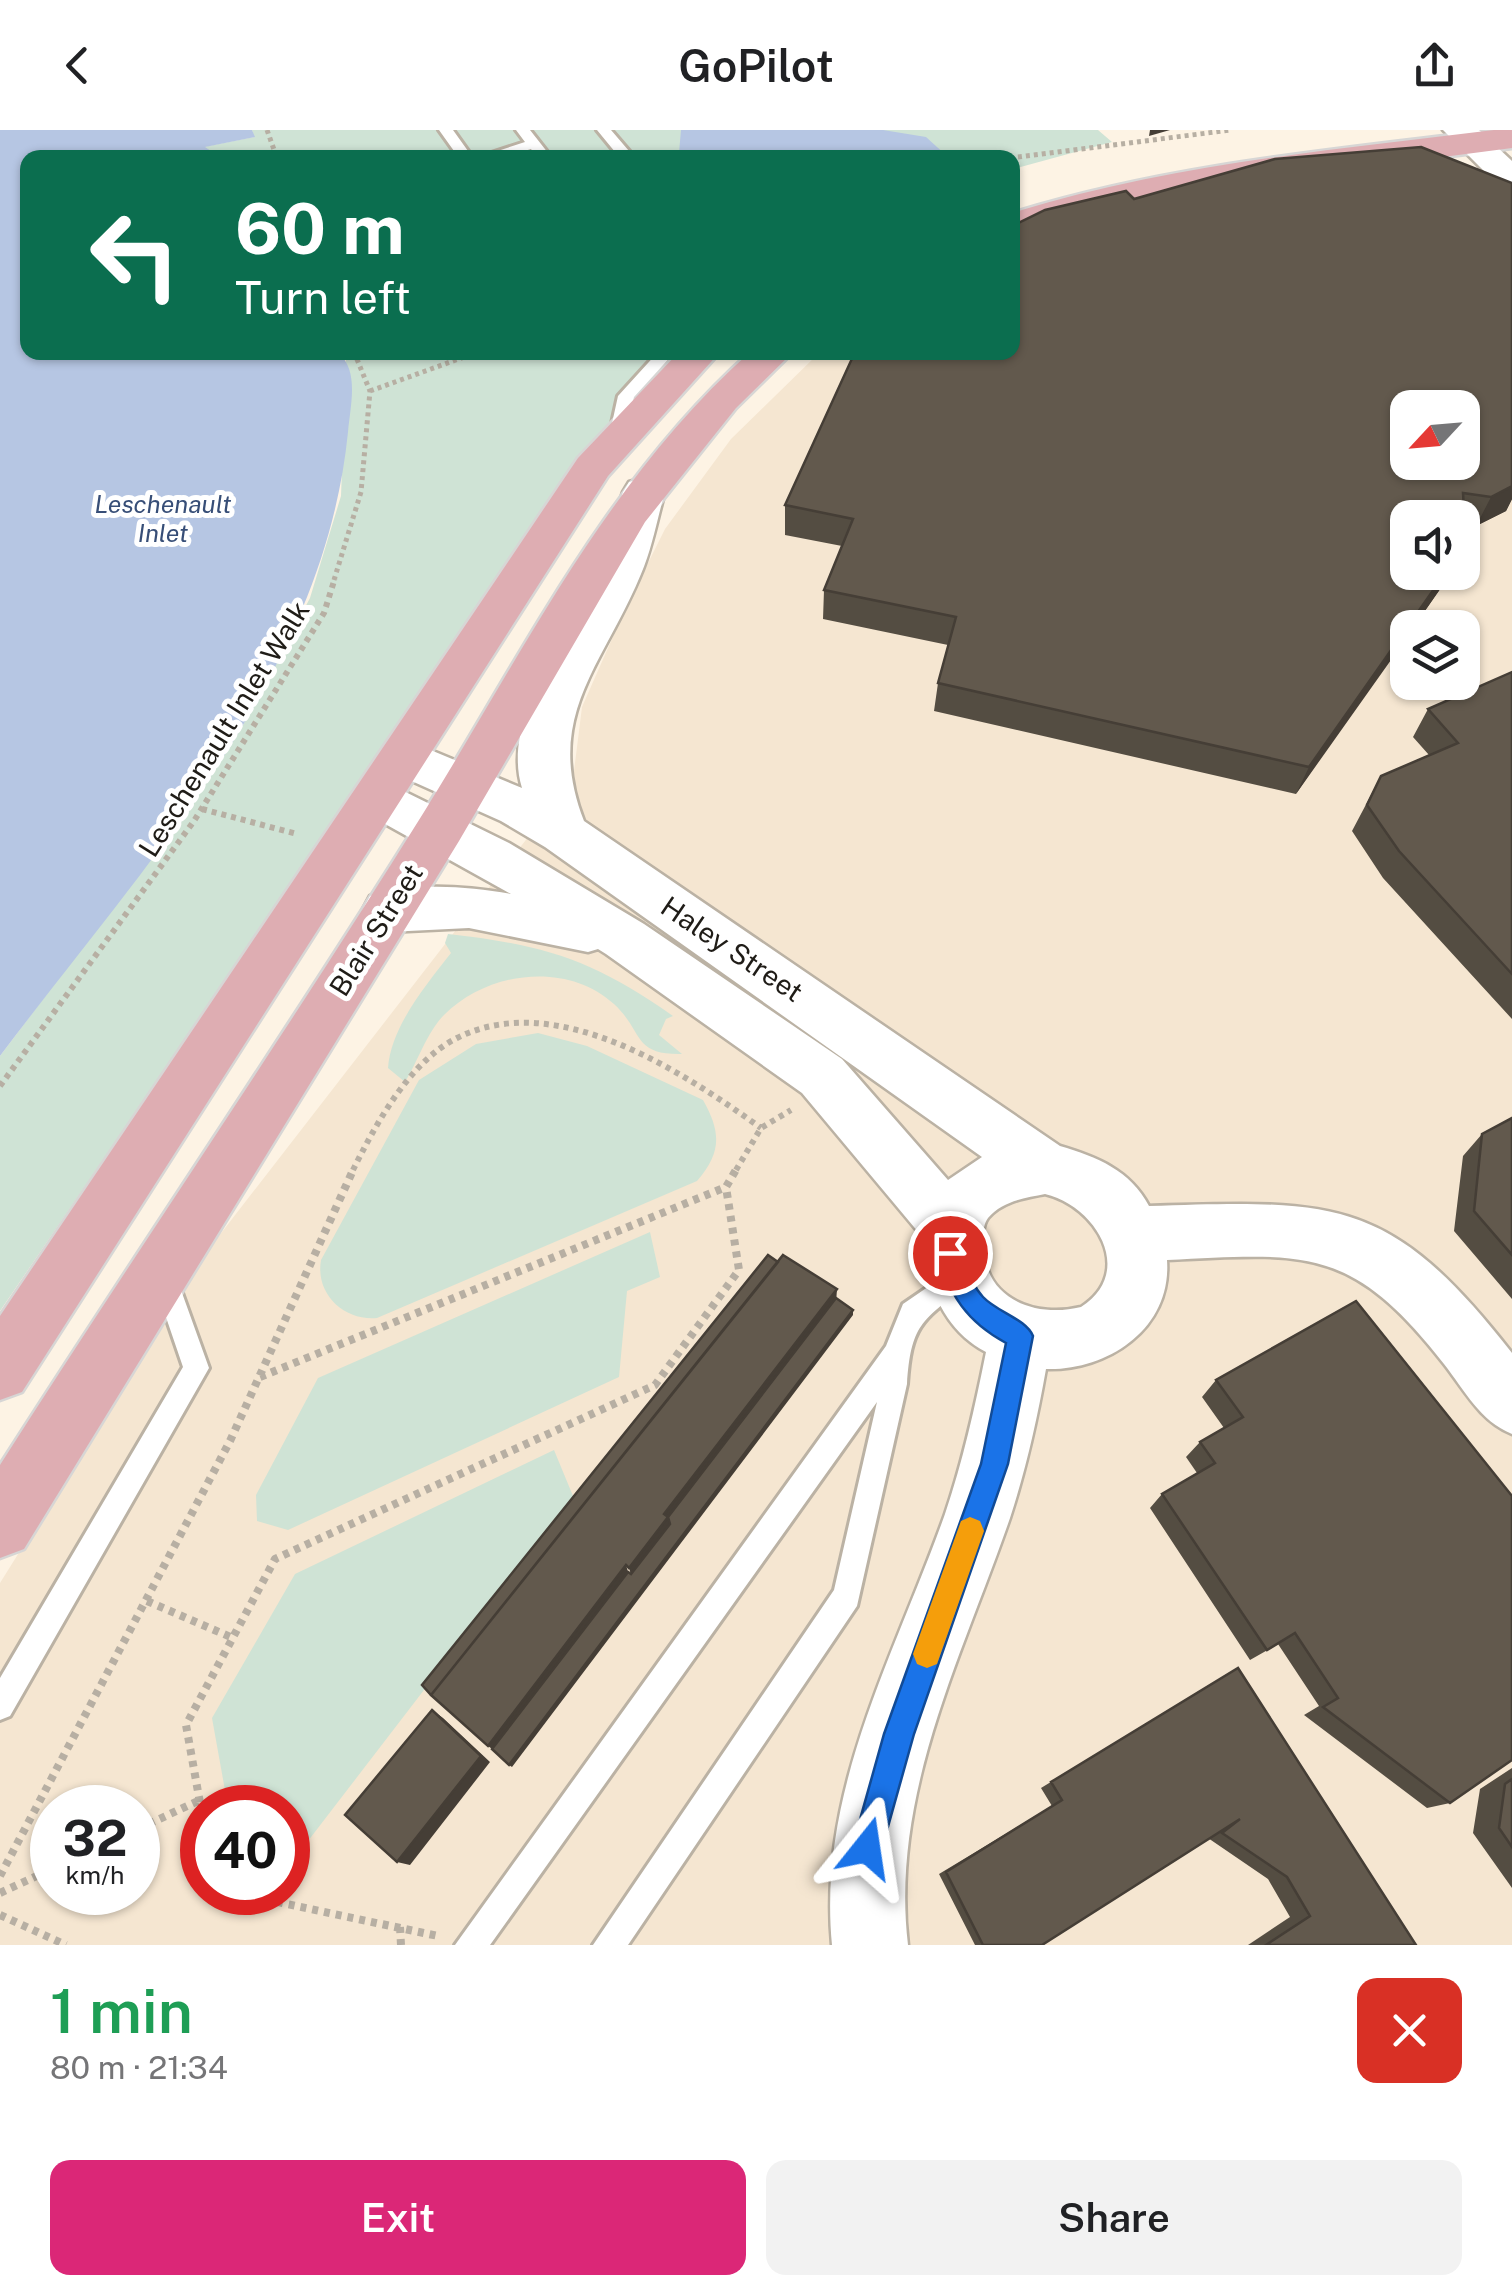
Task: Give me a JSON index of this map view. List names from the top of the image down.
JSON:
{
  "streets": {
    "main road": ["Blair Street"],
    "street": ["Haley Street"],
    "path": ["Leschenault Inlet Walk"]
  },
  "crossings": [
    ["Blair Street", "Haley Street"]
  ],
  "water": ["Leschenault Inlet"],
  "north": "bottom left",
  "page": {
    "header": "GoPilot",
    "turn": ["60 m", "Turn left"],
    "speed": "32 km/h",
    "limit": "40",
    "heading": ["1 min", "80 m · 21:34"],
    "buttons": ["Exit", "Share"]
  }
}
